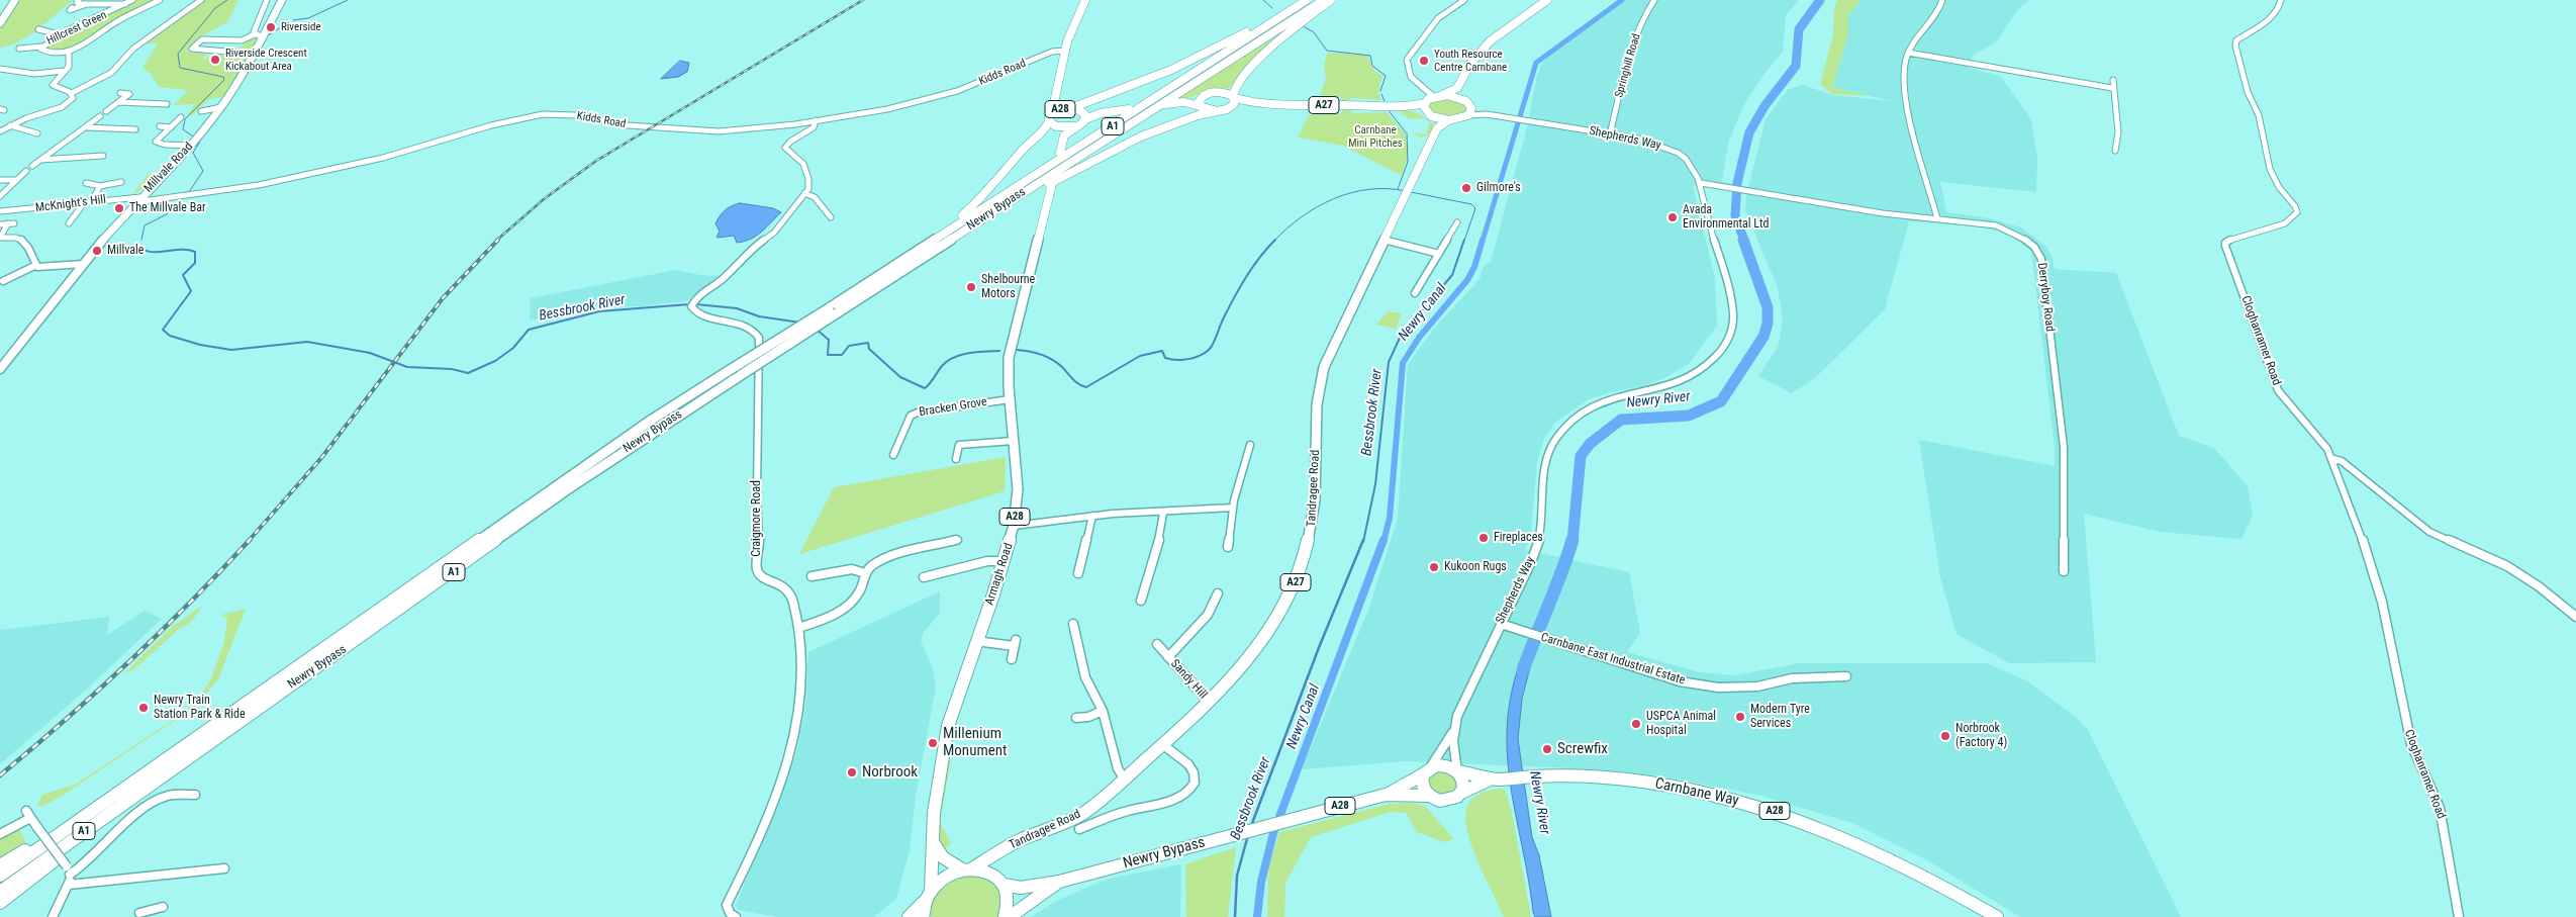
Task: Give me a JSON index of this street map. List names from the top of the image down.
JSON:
{
  "streets": {
    "highway": [
      "A27",
      "A28",
      "A1",
      "Newry Bypass",
      "Tandragee Road",
      "Armagh Road",
      "Carnbane Way"
    ],
    "main road": ["Millvale Road"],
    "street": [
      "Hillcrest Green",
      "Springhill Road",
      "Kidds Road",
      "Shepherds Way",
      "McKnight's Hill",
      "Derryboy Road",
      "Cloghanramer Road",
      "Bracken Grove",
      "Craigmore Road",
      "Carnbane East Industrial Estate",
      "Sandy Hill"
    ]
  },
  "crossings": [
    ["Springhill Road", "Shepherds Way"],
    ["Kidds Road", "A28"],
    ["Kidds Road", "Millvale Road"],
    ["Kidds Road", "McKnight's Hill"],
    ["A27", "Shepherds Way"],
    ["A27", "Tandragee Road"],
    ["A28", "Tandragee Road"],
    ["A28", "Armagh Road"],
    ["Shepherds Way", "Derryboy Road"],
    ["Shepherds Way", "Carnbane East Industrial Estate"],
    ["Millvale Road", "McKnight's Hill"],
    ["Bracken Grove", "Armagh Road"],
    ["Tandragee Road", "Armagh Road"],
    ["Tandragee Road", "Sandy Hill"]
  ],
  "water": ["Bessbrook River", "Newry Canal", "Newry River"],
  "parks": ["Carnbane Mini Pitches"],
  "places": [
    "Riverside",
    "Riverside Crescent Kickabout Area",
    "Youth Resource Centre Carnbane",
    "Gilmore's",
    "The Millvale Bar",
    "Avada Environmental Ltd",
    "Millvale",
    "Shelbourne Motors",
    "Fireplaces",
    "Kukoon Rugs",
    "Newry Train Station Park & Ride",
    "Modern Tyre Services",
    "USPCA Animal Hospital",
    "Norbrook (Factory 4)",
    "Millenium Monument",
    "Screwfix",
    "Norbrook"
  ]
}
